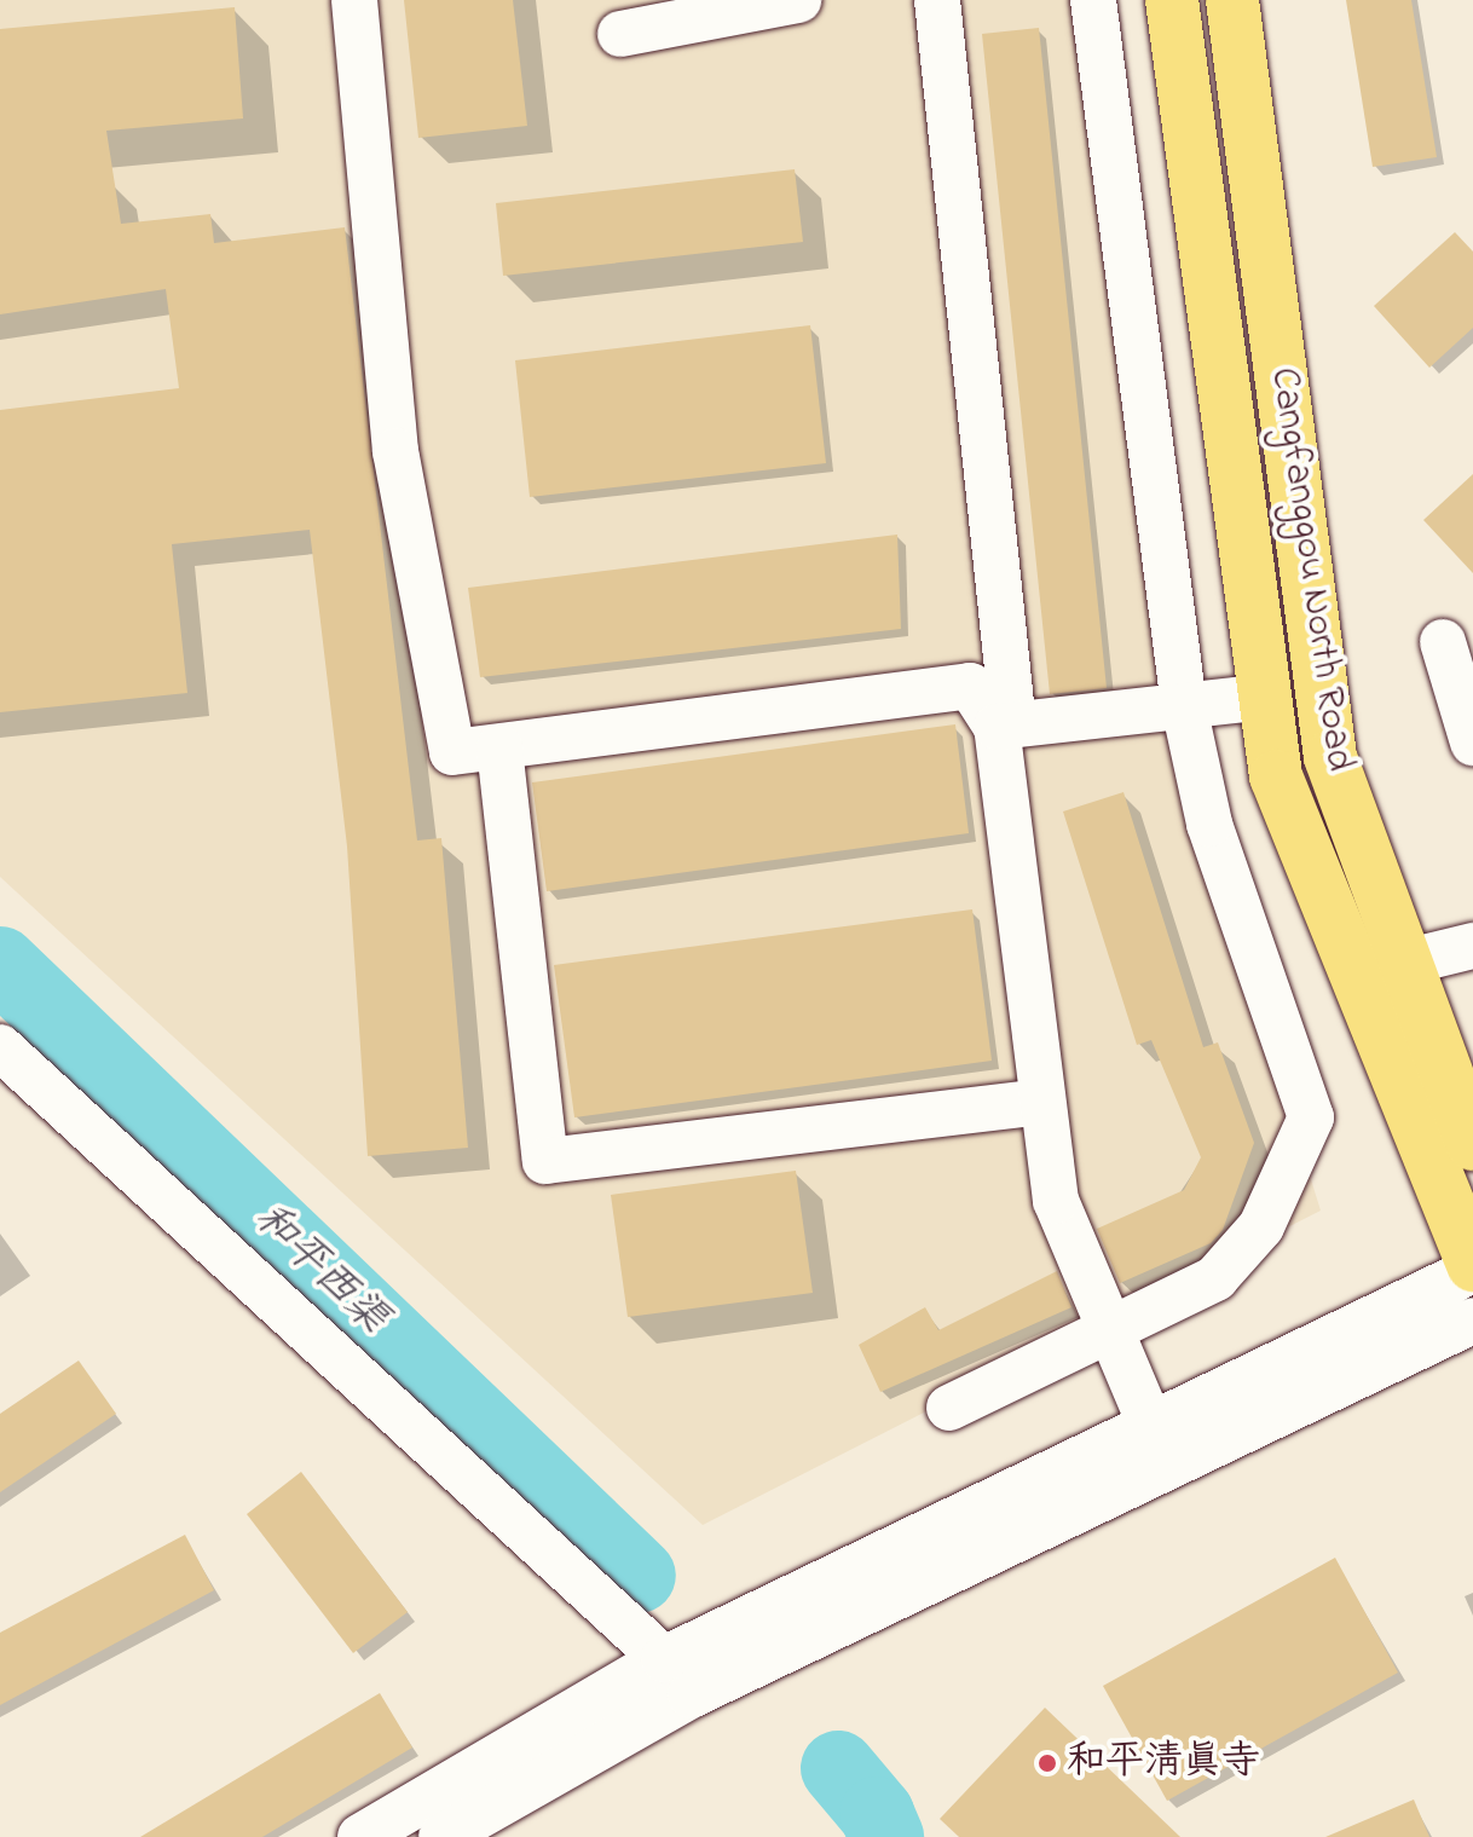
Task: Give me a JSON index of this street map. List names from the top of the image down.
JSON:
{
  "streets": {
    "main road": ["Cangfanggou North Road"]
  },
  "water": ["和平西渠"],
  "places": ["和平清真寺"]
}
